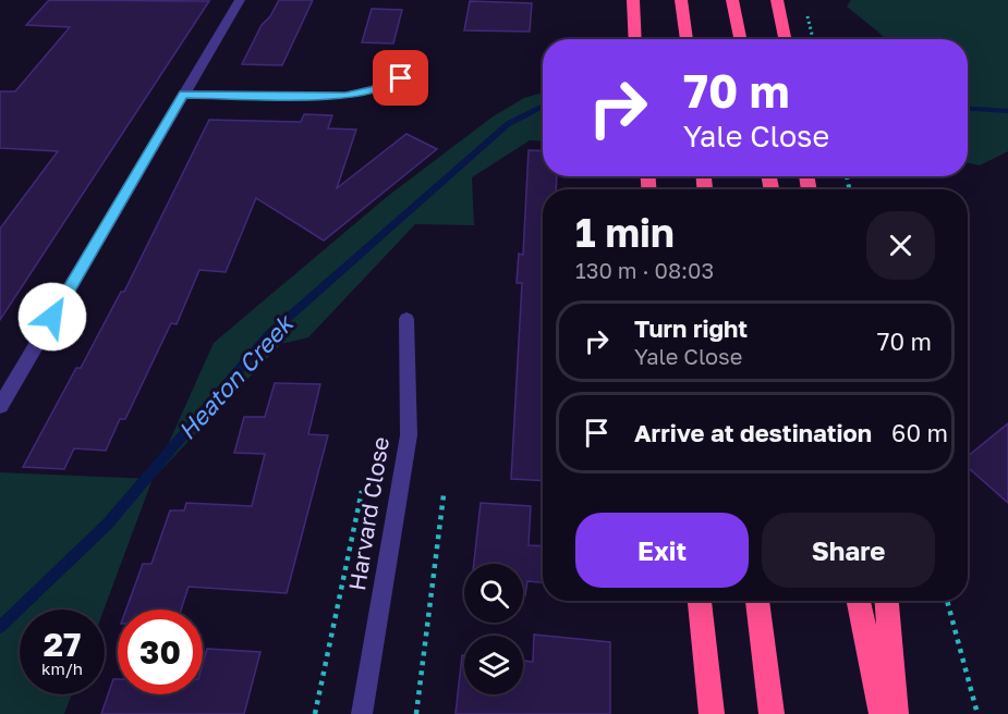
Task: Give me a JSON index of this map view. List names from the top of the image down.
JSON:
{
  "streets": {
    "street": ["Harvard Close"]
  },
  "water": ["Heaton Creek"],
  "page": {
    "turn": ["70 m", "Yale Close"],
    "heading": ["1 min", "130 m · 08:03"],
    "list": [
      {
        "name": "Turn right",
        "note": "Yale Close",
        "value": "70 m"
      },
      {
        "name": "Arrive at destination",
        "value": "60 m"
      }
    ],
    "buttons": ["Exit", "Share"],
    "speed": "27 km/h",
    "limit": "30"
  }
}
